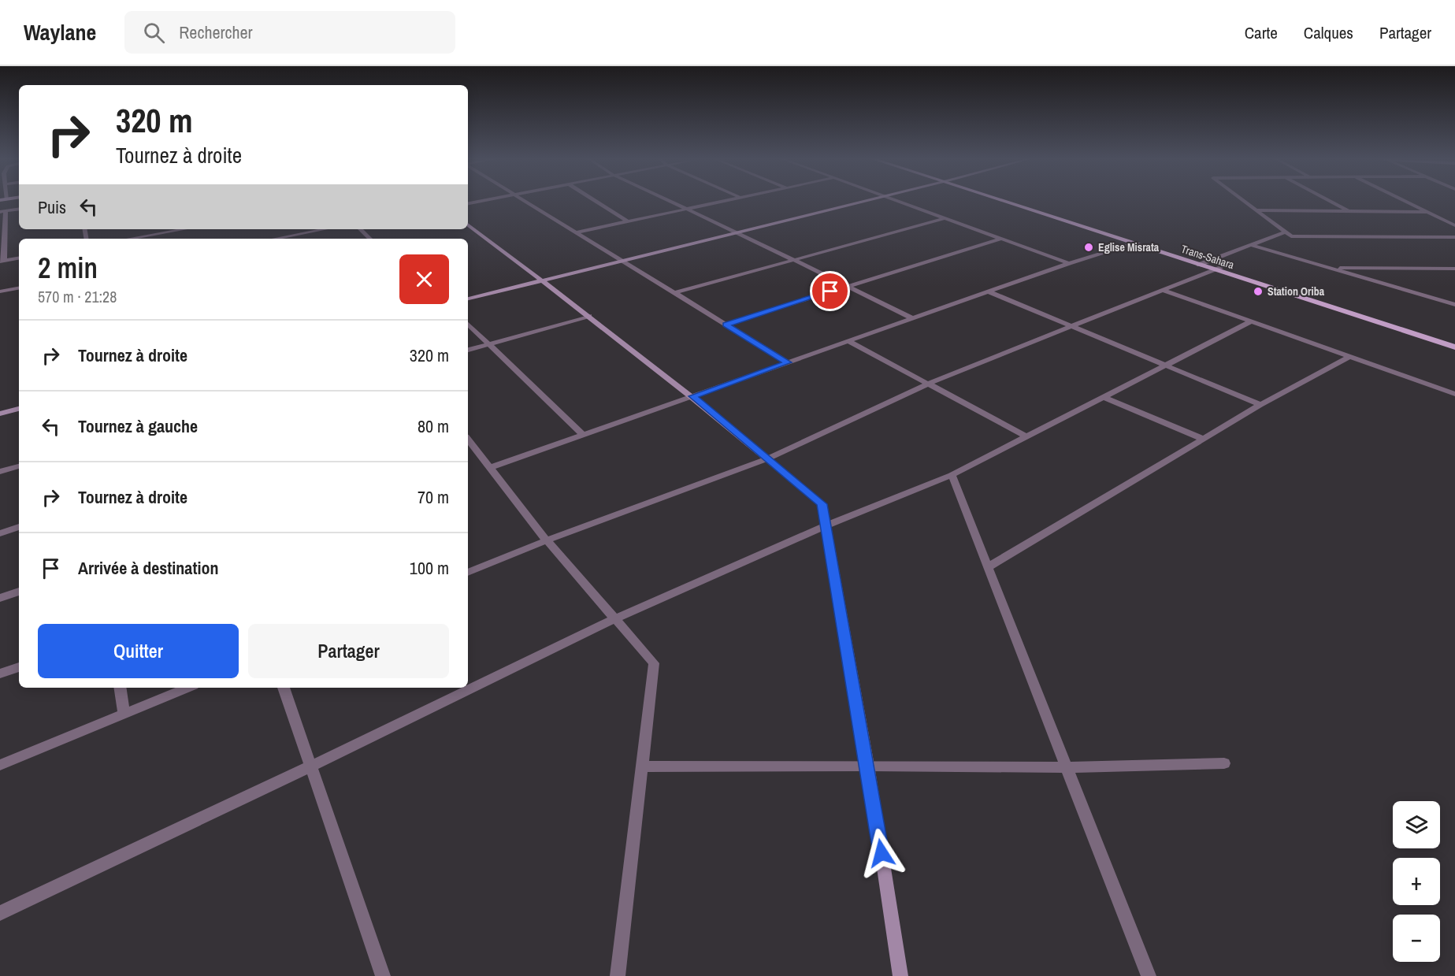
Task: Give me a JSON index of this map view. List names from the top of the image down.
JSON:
{
  "streets": {
    "main road": ["Trans-Sahara"]
  },
  "places": ["Eglise Misrata", "Station Oriba"],
  "page": {
    "header": "Waylane",
    "search": "Rechercher",
    "nav": ["Carte", "Calques", "Partager"],
    "turn": ["320 m", "Tournez à droite"],
    "then": "Puis",
    "heading": ["2 min", "570 m · 21:28"],
    "list": [
      {
        "name": "Tournez à droite",
        "value": "320 m"
      },
      {
        "name": "Tournez à gauche",
        "value": "80 m"
      },
      {
        "name": "Tournez à droite",
        "value": "70 m"
      },
      {
        "name": "Arrivée à destination",
        "value": "100 m"
      }
    ],
    "buttons": ["Quitter", "Partager"],
    "map_buttons": ["+", "−"]
  }
}
